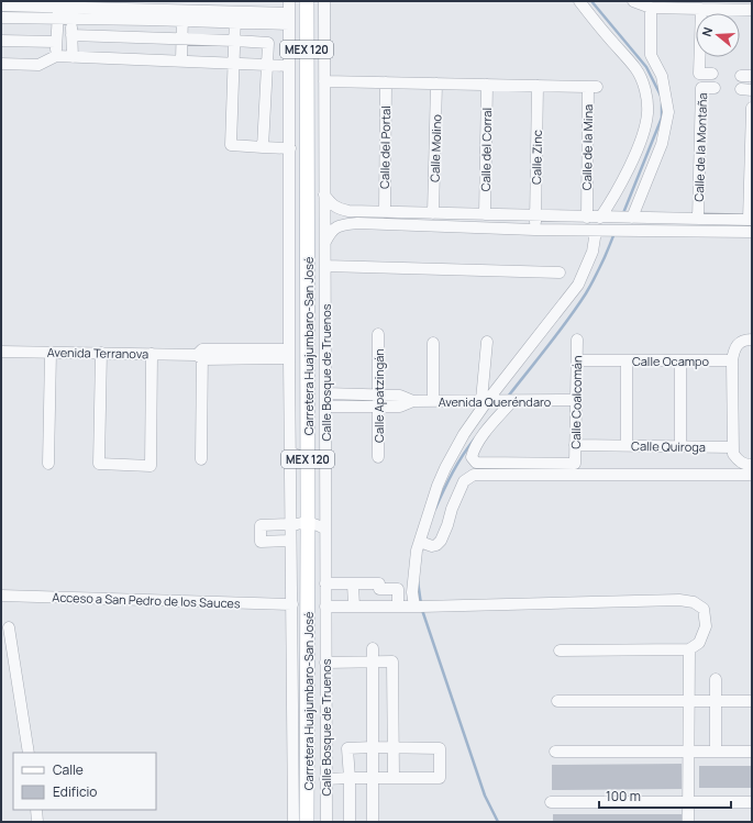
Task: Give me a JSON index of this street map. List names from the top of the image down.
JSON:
{
  "streets": {
    "main road": ["MEX 120", "Carretera Huajumbaro-San José"],
    "street": [
      "Calle del Portal",
      "Calle de la Mina",
      "Calle de la Montaña",
      "Calle Molino",
      "Calle del Corral",
      "Calle Zinc",
      "Avenida Terranova",
      "Calle Ocampo",
      "Calle Bosque de Truenos",
      "Calle Apatzingán",
      "Avenida Queréndaro",
      "Calle Coalcomán",
      "Calle Quiroga",
      "Acceso a San Pedro de los Sauces"
    ]
  },
  "crossings": [
    ["Calle de la Mina", "Calle Zinc"],
    ["Calle Ocampo", "Calle Coalcomán"],
    ["Calle Bosque de Truenos", "Avenida Queréndaro"],
    ["Calle Apatzingán", "Avenida Queréndaro"],
    ["Avenida Queréndaro", "Calle Coalcomán"],
    ["Calle Coalcomán", "Calle Quiroga"]
  ],
  "legend": ["Calle", "Edificio"],
  "scale_bar": "100 m",
  "north": "left"
}
